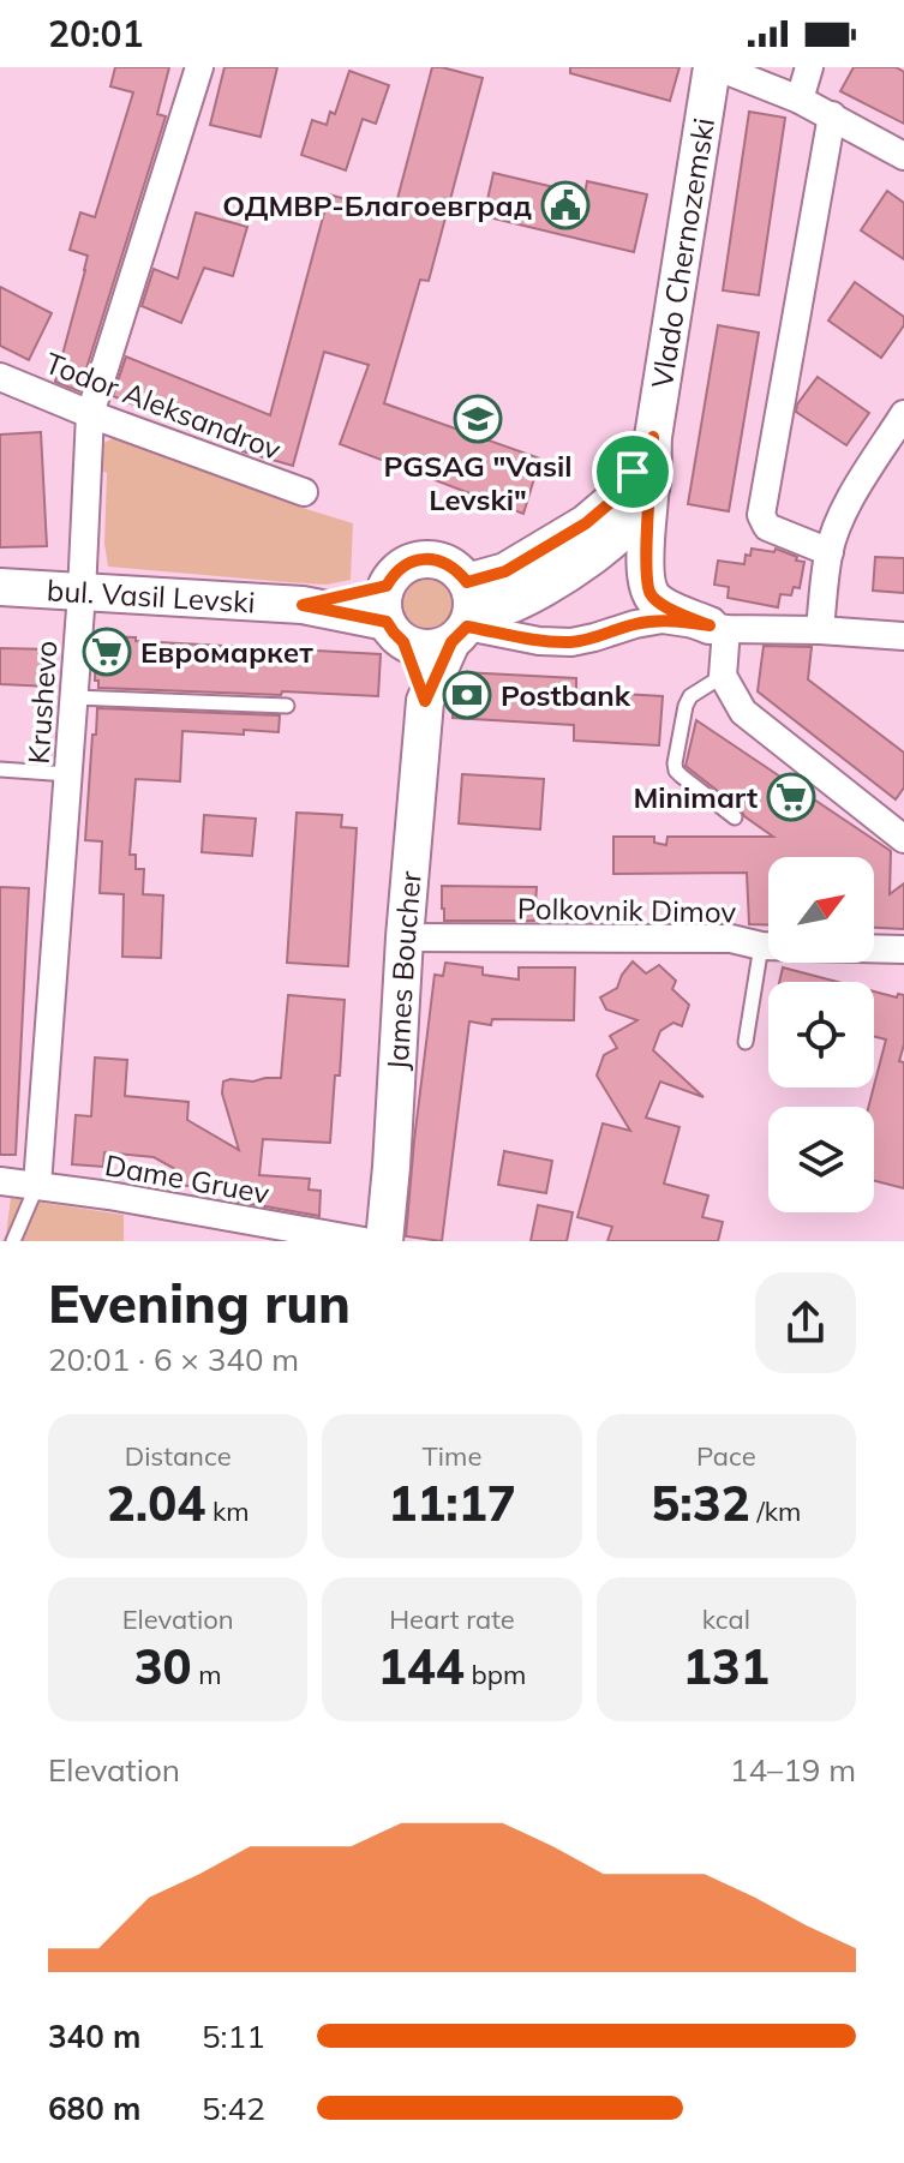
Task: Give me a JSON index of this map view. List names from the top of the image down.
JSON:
{
  "streets": {
    "street": [
      "Vlado Chernozemski",
      "Todor Aleksandrov",
      "bul. Vasil Levski",
      "Krushevo",
      "Polkovnik Dimov",
      "James Boucher",
      "Dame Gruev"
    ]
  },
  "crossings": [
    ["Todor Aleksandrov", "Krushevo"],
    ["bul. Vasil Levski", "Krushevo"],
    ["Krushevo", "Dame Gruev"],
    ["Polkovnik Dimov", "James Boucher"]
  ],
  "places": {
    "public building": ["ОДМВР-Благоевград"],
    "school or university": ["PGSAG \"Vasil Levski\""],
    "supermarket": ["Евромаркет", "Minimart"],
    "bank": ["Postbank"]
  },
  "north": "top right",
  "page": {
    "status": "20:01",
    "heading": ["Evening run", "20:01 · 6 × 340 m"],
    "stats": [
      ["Distance", "2.04 km"],
      ["Time", "11:17"],
      ["Pace", "5:32 /km"],
      ["Elevation", "30 m"],
      ["Heart rate", "144 bpm"],
      ["kcal", "131"]
    ],
    "chart": ["Elevation", "14–19 m"],
    "list": [
      {
        "name": "340 m",
        "note": "5:11"
      },
      {
        "name": "680 m",
        "note": "5:42"
      }
    ]
  }
}
